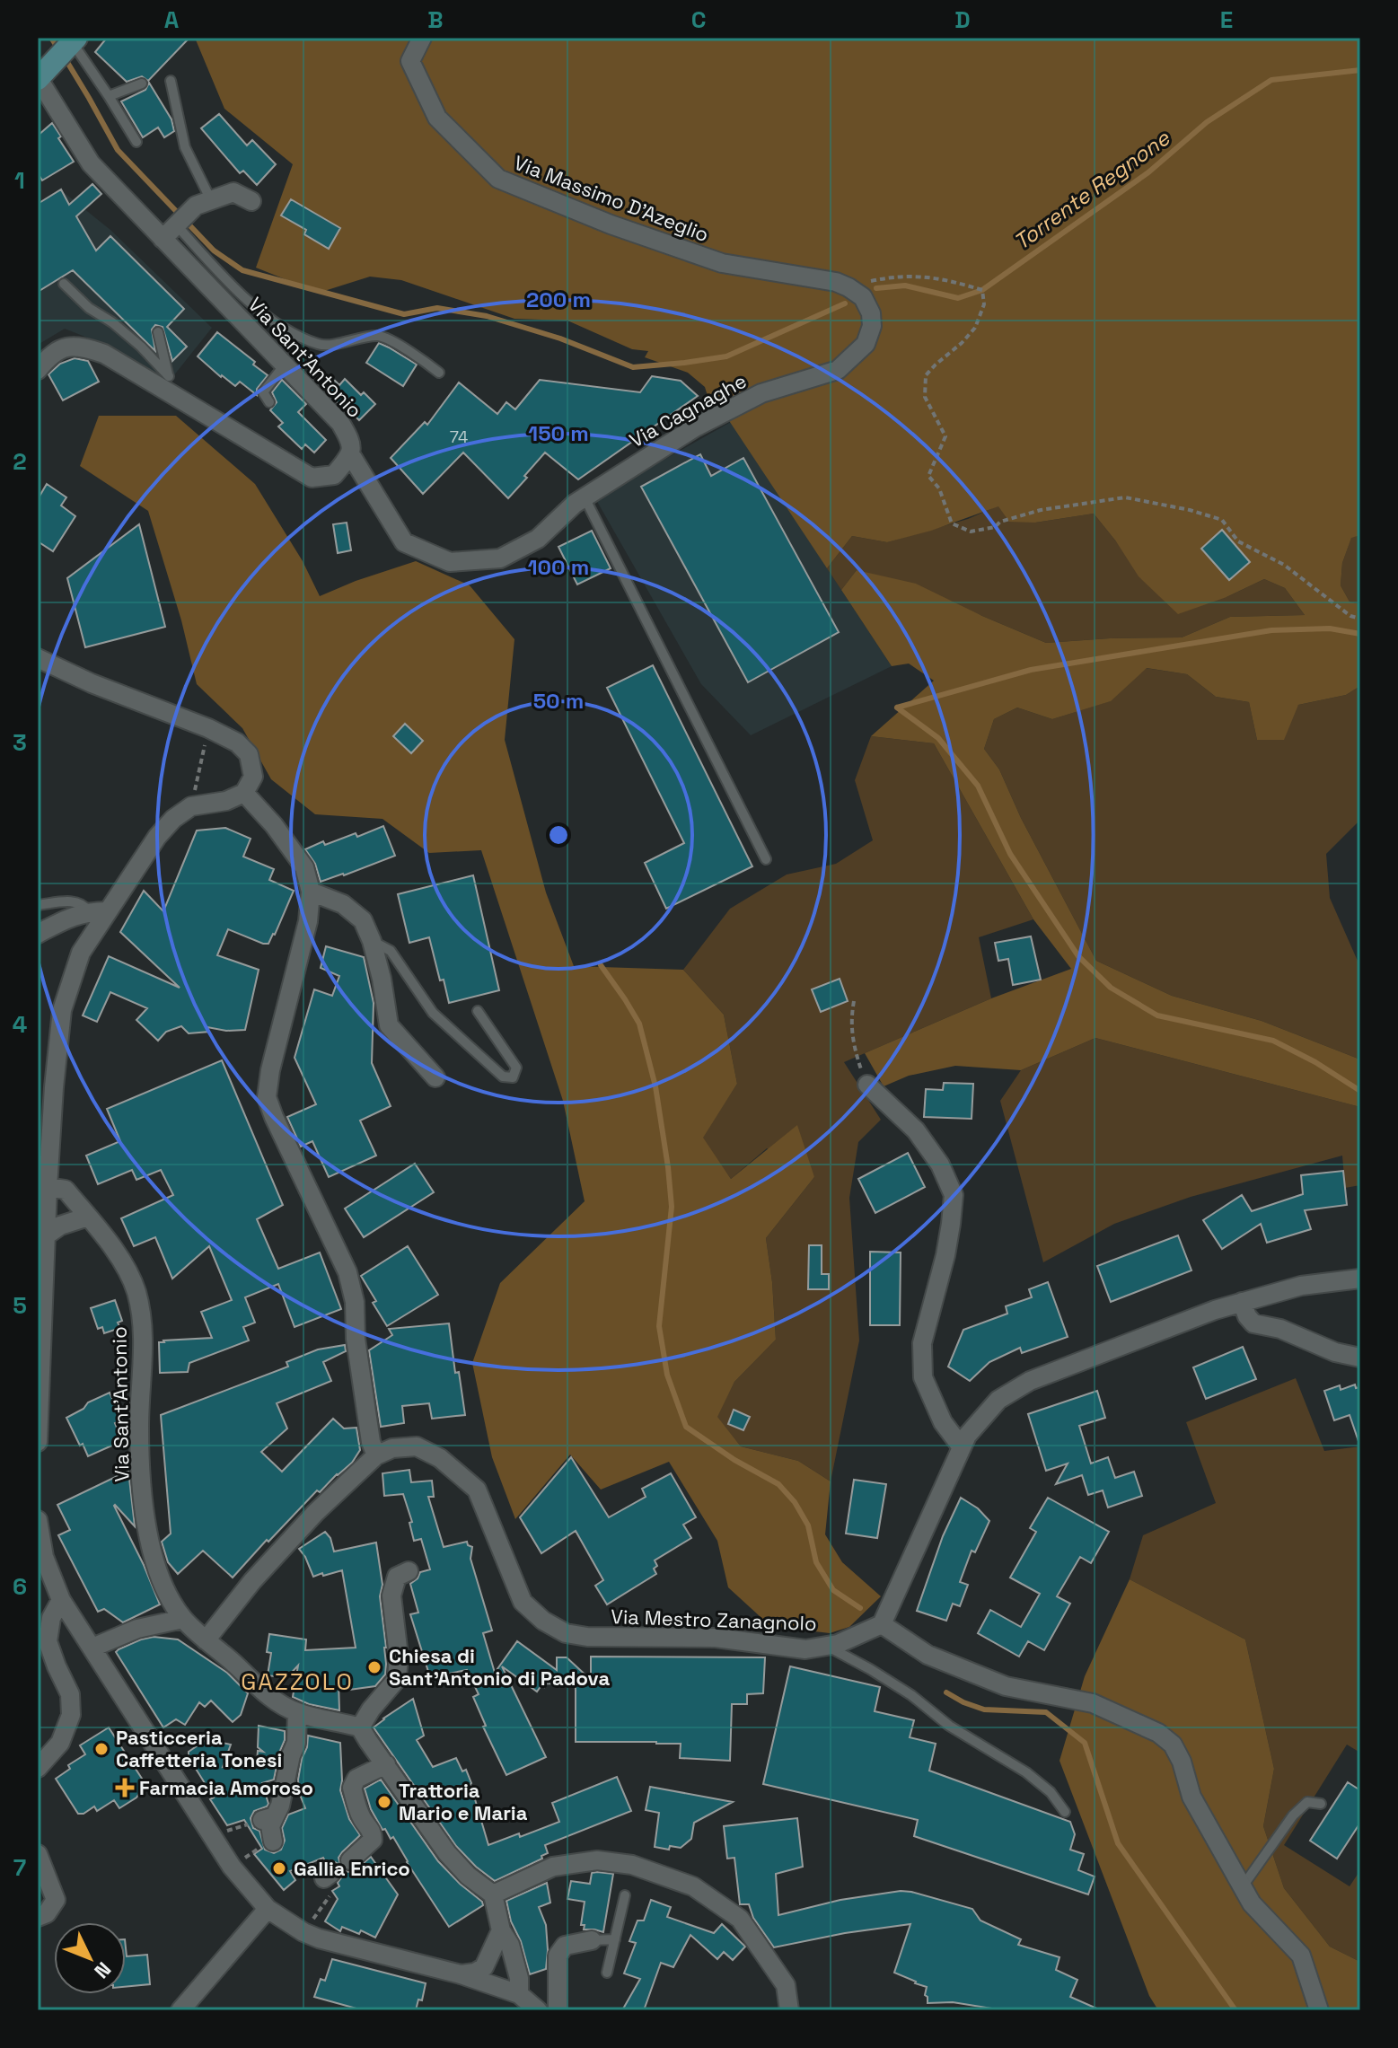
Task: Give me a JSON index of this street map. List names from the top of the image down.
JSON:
{
  "streets": {
    "street": [
      "Via Massimo D'Azeglio",
      "Via Sant'Antonio",
      "Via Cagnaghe",
      "Via Mestro Zanagnolo"
    ]
  },
  "crossings": [
    ["Via Massimo D'Azeglio", "Via Cagnaghe"],
    ["Via Sant'Antonio", "Via Cagnaghe"],
    ["Via Sant'Antonio", "Via Mestro Zanagnolo"]
  ],
  "districts": ["GAZZOLO"],
  "water": ["Torrente Regnone"],
  "places": {
    "other": [
      "Chiesa di Sant'Antonio di Padova",
      "Pasticceria Caffetteria Tonesi",
      "Trattoria Mario e Maria",
      "Gallia Enrico"
    ],
    "health": ["Farmacia Amoroso"]
  },
  "house_numbers": ["74"],
  "north": "bottom right",
  "grid": {
    "columns": [
      "A",
      "B",
      "C",
      "D",
      "E"
    ],
    "rows": [
      "1",
      "2",
      "3",
      "4",
      "5",
      "6",
      "7"
    ]
  },
  "rings": [
    "200 m",
    "150 m",
    "100 m",
    "50 m"
  ]
}
